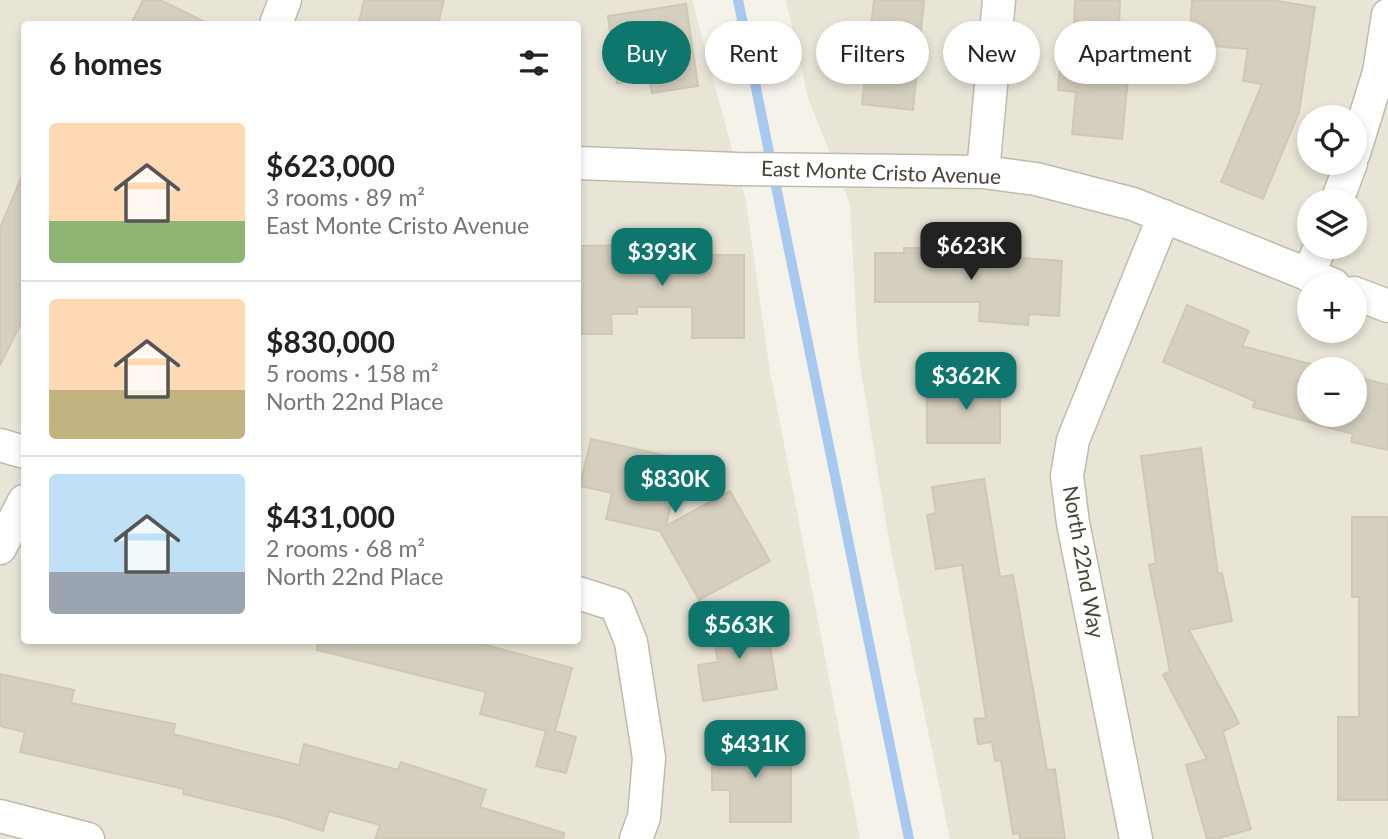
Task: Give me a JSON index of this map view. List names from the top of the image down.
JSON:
{
  "streets": {
    "street": ["East Monte Cristo Avenue", "North 22nd Way"]
  },
  "crossings": [
    ["East Monte Cristo Avenue", "North 22nd Way"]
  ],
  "page": {
    "chip": [
      "Buy",
      "Rent",
      "Filters",
      "New",
      "Apartment"
    ],
    "heading": "6 homes",
    "map_buttons": ["+", "−"],
    "list": [
      {
        "name": "$623,000",
        "note": "3 rooms · 89 m² · East Monte Cristo Avenue"
      },
      {
        "name": "$830,000",
        "note": "5 rooms · 158 m² · North 22nd Place"
      },
      {
        "name": "$431,000",
        "note": "2 rooms · 68 m² · North 22nd Place"
      }
    ],
    "price": [
      "$623K",
      "$393K",
      "$362K",
      "$830K",
      "$563K",
      "$431K"
    ]
  }
}
